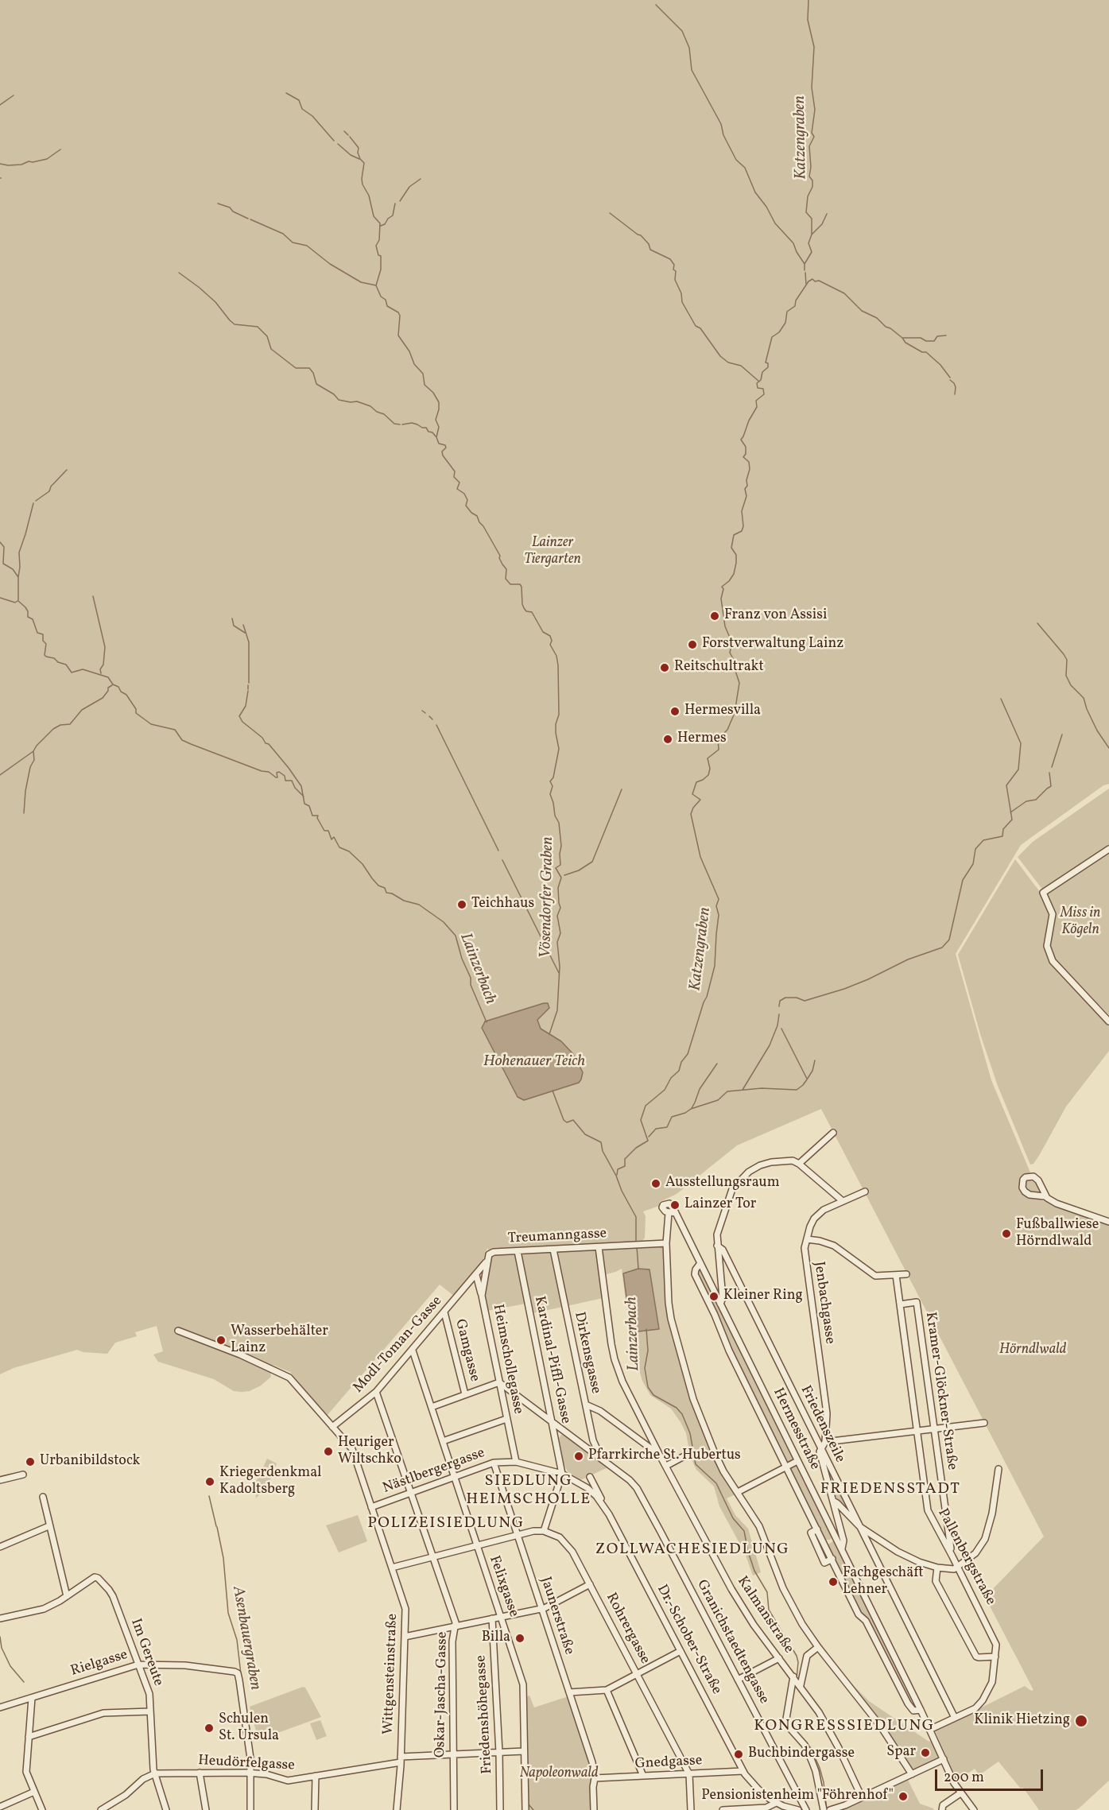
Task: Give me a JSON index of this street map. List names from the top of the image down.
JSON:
{
  "streets": {
    "street": [
      "Treumanngasse",
      "Jenbachgasse",
      "Modl-Toman-Gasse",
      "Gamgasse",
      "Dirkensgasse",
      "Heimschollegasse",
      "Kardinal-Piffl-Gasse",
      "Kramer-Glöckner-Straße",
      "Friedenszeile",
      "Hermesstraße",
      "Nästlbergergasse",
      "Pallenbergstraße",
      "Felixgasse",
      "Kalmanstraße",
      "Jaunerstraße",
      "Rohrergasse",
      "Dr.-Schober-Straße",
      "Granichstaedtengasse",
      "Im Gereute",
      "Rielgasse",
      "Wittgensteinstraße",
      "Oskar-Jascha-Gasse",
      "Friedenshöhegasse",
      "Gnedgasse",
      "Heudörfelgasse"
    ]
  },
  "crossings": [
    ["Treumanngasse", "Modl-Toman-Gasse"],
    ["Treumanngasse", "Dirkensgasse"],
    ["Treumanngasse", "Heimschollegasse"],
    ["Treumanngasse", "Kardinal-Piffl-Gasse"],
    ["Treumanngasse", "Kalmanstraße"],
    ["Jenbachgasse", "Friedenszeile"],
    ["Modl-Toman-Gasse", "Gamgasse"],
    ["Modl-Toman-Gasse", "Heimschollegasse"],
    ["Modl-Toman-Gasse", "Felixgasse"],
    ["Modl-Toman-Gasse", "Wittgensteinstraße"],
    ["Modl-Toman-Gasse", "Oskar-Jascha-Gasse"],
    ["Dirkensgasse", "Granichstaedtengasse"],
    ["Heimschollegasse", "Nästlbergergasse"],
    ["Heimschollegasse", "Granichstaedtengasse"],
    ["Kardinal-Piffl-Gasse", "Nästlbergergasse"],
    ["Kardinal-Piffl-Gasse", "Dr.-Schober-Straße"],
    ["Kardinal-Piffl-Gasse", "Granichstaedtengasse"],
    ["Kramer-Glöckner-Straße", "Pallenbergstraße"],
    ["Friedenszeile", "Pallenbergstraße"],
    ["Hermesstraße", "Pallenbergstraße"],
    ["Nästlbergergasse", "Felixgasse"],
    ["Nästlbergergasse", "Jaunerstraße"],
    ["Nästlbergergasse", "Dr.-Schober-Straße"],
    ["Nästlbergergasse", "Wittgensteinstraße"],
    ["Nästlbergergasse", "Oskar-Jascha-Gasse"],
    ["Felixgasse", "Heudörfelgasse"],
    ["Jaunerstraße", "Gnedgasse"],
    ["Rohrergasse", "Gnedgasse"],
    ["Dr.-Schober-Straße", "Gnedgasse"],
    ["Im Gereute", "Rielgasse"],
    ["Im Gereute", "Heudörfelgasse"],
    ["Rielgasse", "Heudörfelgasse"],
    ["Wittgensteinstraße", "Heudörfelgasse"],
    ["Oskar-Jascha-Gasse", "Heudörfelgasse"],
    ["Friedenshöhegasse", "Heudörfelgasse"]
  ],
  "districts": [
    "SIEDLUNG HEIMSCHOLLE",
    "FRIEDENSSTADT",
    "POLIZEISIEDLUNG",
    "ZOLLWACHESIEDLUNG",
    "KONGRESSSIEDLUNG"
  ],
  "water": [
    "Katzengraben",
    "Vösendorfer Graben",
    "Lainzerbach",
    "Hohenauer Teich",
    "Asenbauergraben"
  ],
  "parks": [
    "Lainzer Tiergarten",
    "Miss in Kögeln",
    "Hörndlwald",
    "Napoleonwald"
  ],
  "places": [
    "Franz von Assisi",
    "Forstverwaltung Lainz",
    "Reitschultrakt",
    "Hermesvilla",
    "Hermes",
    "Teichhaus",
    "Ausstellungsraum",
    "Lainzer Tor",
    "Fußballwiese Hörndlwald",
    "Kleiner Ring",
    "Wasserbehälter Lainz",
    "Heuriger Wiltschko",
    "Pfarrkirche St. Hubertus",
    "Urbanibildstock",
    "Kriegerdenkmal Kadoltsberg",
    "Fachgeschäft Lehner",
    "Billa",
    "Klinik Hietzing",
    "Schulen St. Ursula",
    "Spar",
    "Buchbindergasse",
    "Pensionistenheim \"Föhrenhof\""
  ],
  "scale_bar": "200 m"
}
